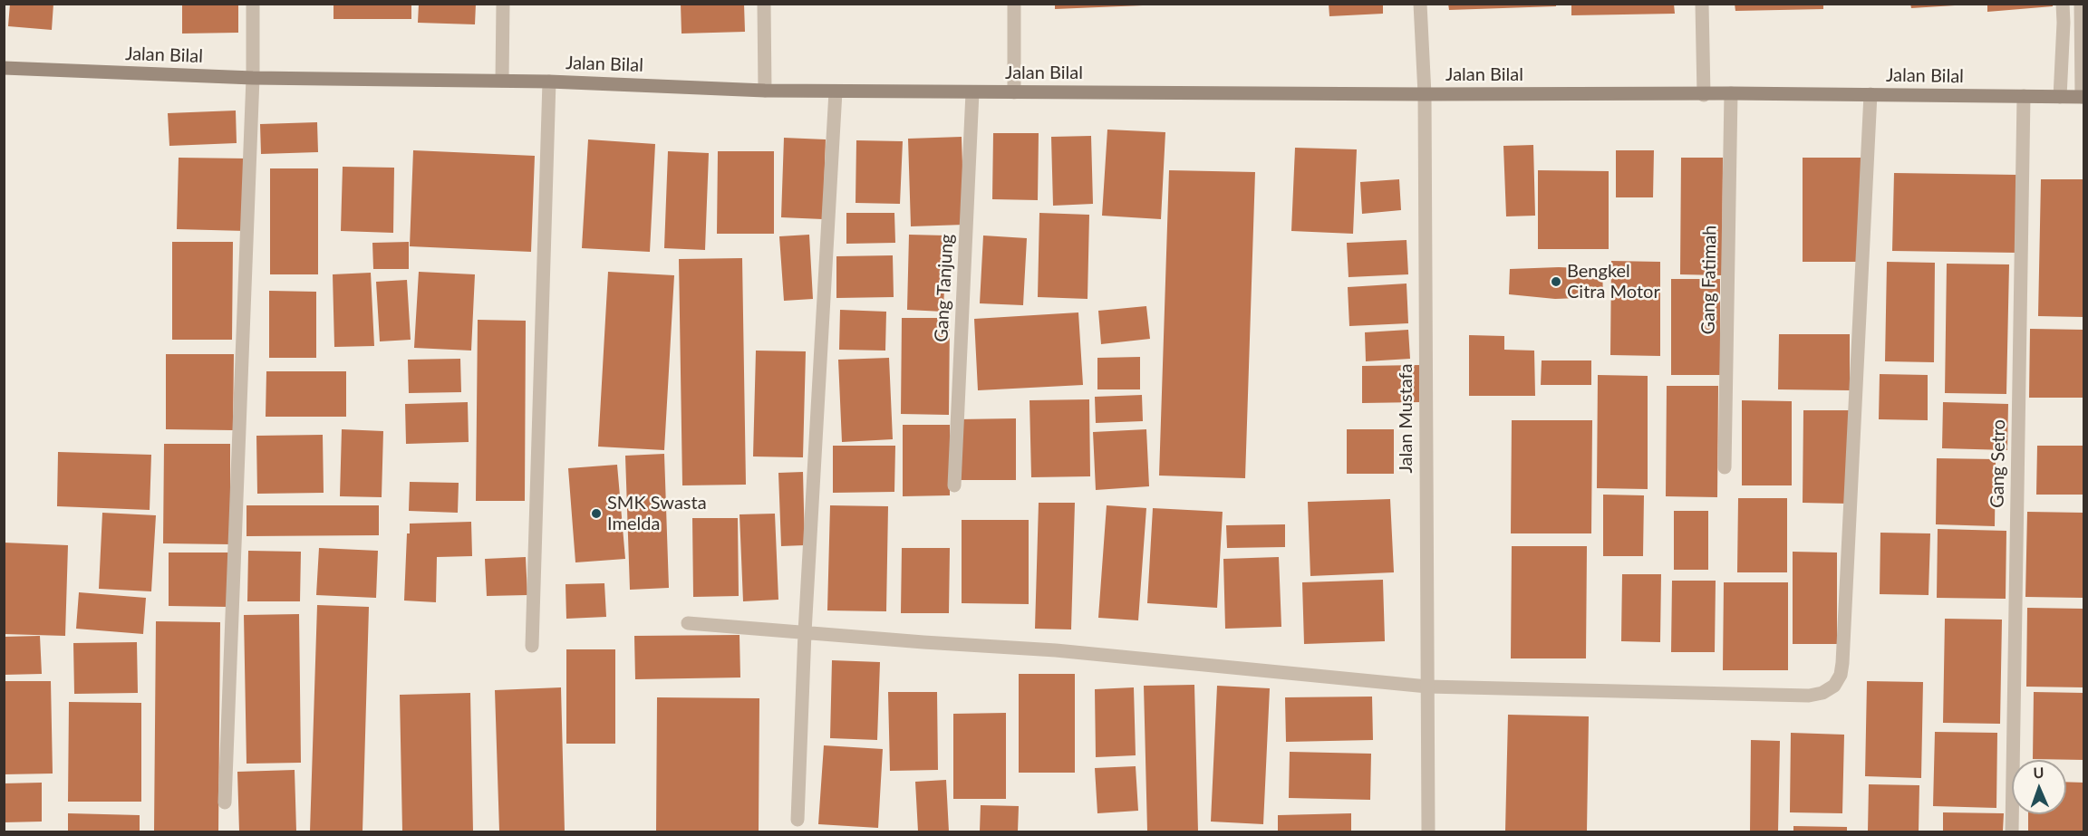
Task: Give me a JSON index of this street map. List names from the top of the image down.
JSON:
{
  "streets": {
    "main road": ["Jalan Bilal"],
    "street": [
      "Gang Fatimah",
      "Gang Tanjung",
      "Jalan Mustafa",
      "Gang Setro"
    ]
  },
  "crossings": [
    ["Jalan Bilal", "Gang Fatimah"],
    ["Jalan Bilal", "Gang Tanjung"],
    ["Jalan Bilal", "Jalan Mustafa"],
    ["Jalan Bilal", "Gang Setro"]
  ],
  "places": ["Bengkel Citra Motor", "SMK Swasta Imelda"],
  "north": "top"
}
